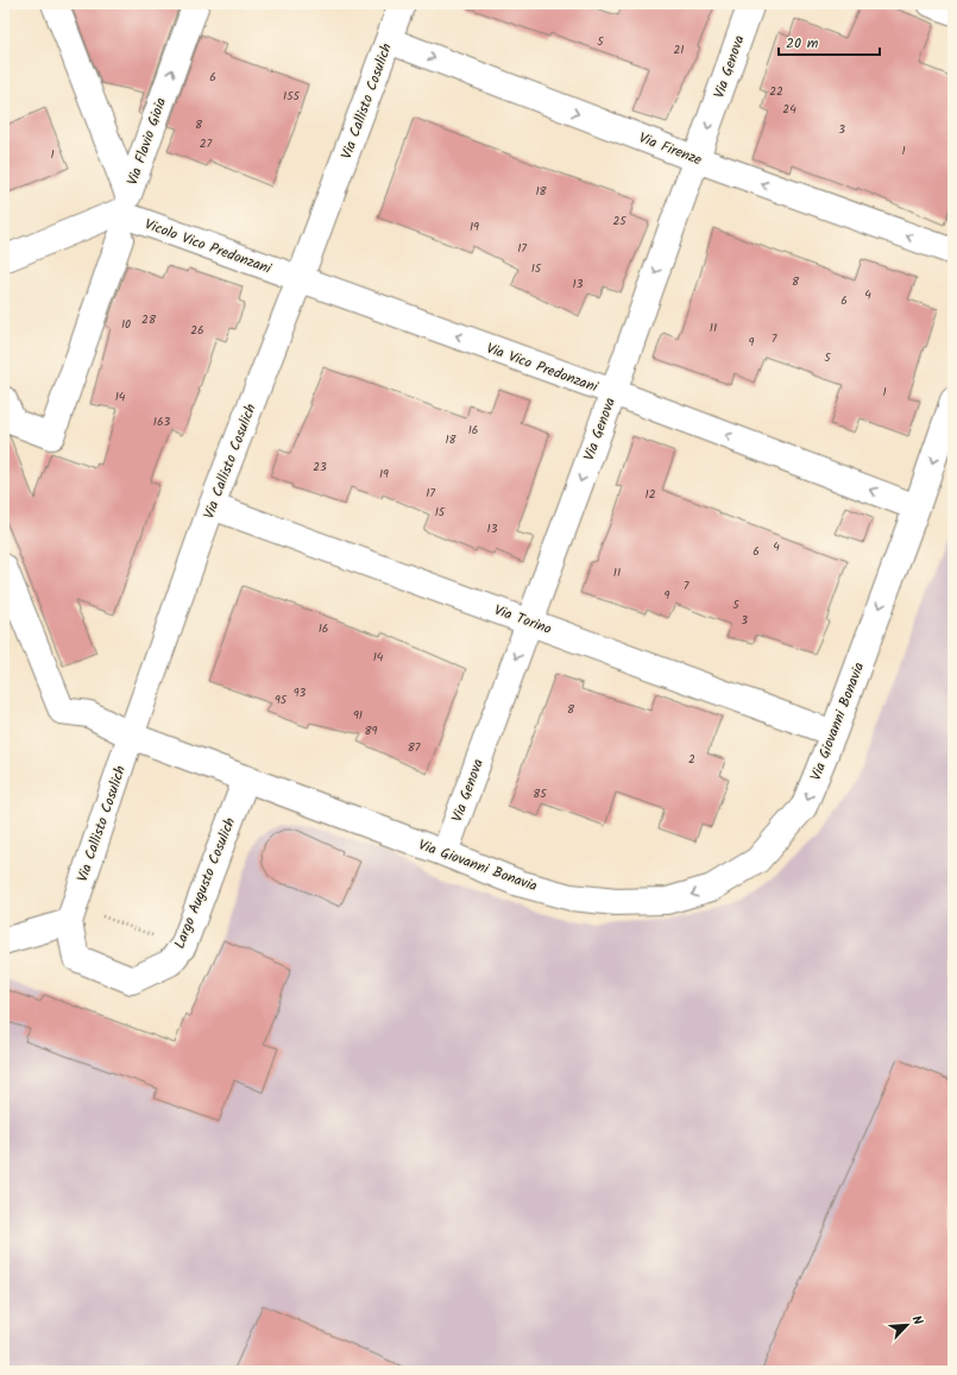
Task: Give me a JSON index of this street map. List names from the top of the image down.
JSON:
{
  "streets": {
    "street": [
      "Via Genova",
      "Via Callisto Cosulich",
      "Via Flavio Gioia",
      "Via Firenze",
      "Vicolo Vico Predonzani",
      "Via Vico Predonzani",
      "Via Torino",
      "Via Giovanni Bonavia",
      "Largo Augusto Cosulich"
    ]
  },
  "crossings": [
    ["Via Genova", "Via Firenze"],
    ["Via Genova", "Via Vico Predonzani"],
    ["Via Genova", "Via Torino"],
    ["Via Genova", "Via Giovanni Bonavia"],
    ["Via Callisto Cosulich", "Via Firenze"],
    ["Via Callisto Cosulich", "Vicolo Vico Predonzani"],
    ["Via Callisto Cosulich", "Via Vico Predonzani"],
    ["Via Callisto Cosulich", "Via Torino"],
    ["Via Callisto Cosulich", "Via Giovanni Bonavia"],
    ["Via Callisto Cosulich", "Largo Augusto Cosulich"],
    ["Via Flavio Gioia", "Vicolo Vico Predonzani"],
    ["Vicolo Vico Predonzani", "Via Vico Predonzani"],
    ["Via Vico Predonzani", "Via Giovanni Bonavia"],
    ["Via Torino", "Via Giovanni Bonavia"],
    ["Via Giovanni Bonavia", "Largo Augusto Cosulich"]
  ],
  "one_way": [
    "Via Genova",
    "Via Flavio Gioia",
    "Via Vico Predonzani",
    "Via Giovanni Bonavia"
  ],
  "house_numbers": [
    "5",
    "21",
    "6",
    "22",
    "155",
    "24",
    "8",
    "3",
    "27",
    "1",
    "1",
    "18",
    "25",
    "19",
    "17",
    "15",
    "8",
    "13",
    "4",
    "6",
    "28",
    "10",
    "11",
    "26",
    "7",
    "9",
    "5",
    "1",
    "14",
    "163",
    "16",
    "18",
    "23",
    "19",
    "17",
    "12",
    "15",
    "13",
    "4",
    "6",
    "11",
    "7",
    "9",
    "5",
    "3",
    "16",
    "14",
    "93",
    "95",
    "8",
    "91",
    "89",
    "87",
    "2",
    "85"
  ],
  "scale_bar": "20 m",
  "north": "top right"
}
